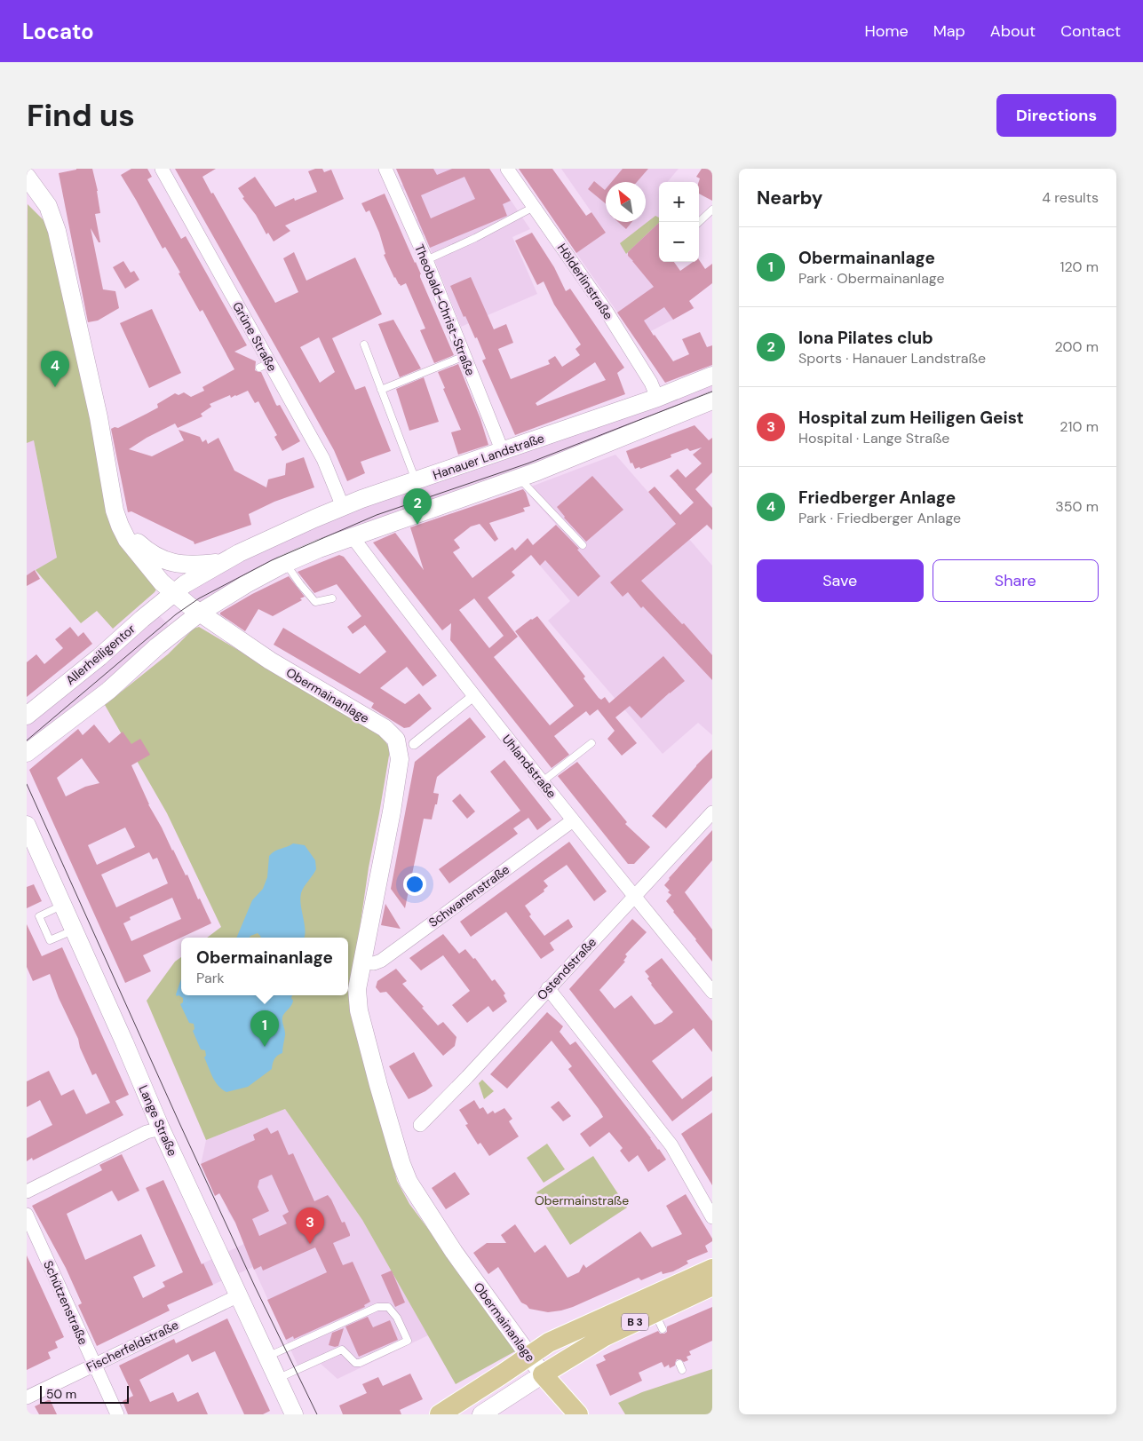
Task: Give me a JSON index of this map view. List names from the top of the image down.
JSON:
{
  "streets": {
    "main road": [
      "Hanauer Landstraße",
      "Allerheiligentor",
      "Obermainanlage",
      "Lange Straße",
      "B 3"
    ],
    "street": [
      "Hölderlinstraße",
      "Theobald-Christ-Straße",
      "Grüne Straße",
      "Uhlandstraße",
      "Schwanenstraße",
      "Ostendstraße",
      "Schützenstraße",
      "Fischerfeldstraße"
    ]
  },
  "crossings": [
    ["Hölderlinstraße", "Hanauer Landstraße"],
    ["Theobald-Christ-Straße", "Hanauer Landstraße"],
    ["Grüne Straße", "Hanauer Landstraße"],
    ["Hanauer Landstraße", "Allerheiligentor"],
    ["Hanauer Landstraße", "Obermainanlage"],
    ["Allerheiligentor", "Obermainanlage"],
    ["Obermainanlage", "Schwanenstraße"],
    ["Obermainanlage", "B 3"],
    ["Uhlandstraße", "Schwanenstraße"],
    ["Uhlandstraße", "Ostendstraße"],
    ["Lange Straße", "Fischerfeldstraße"],
    ["Schützenstraße", "Fischerfeldstraße"]
  ],
  "parks": ["Obermainstraße"],
  "scale_bar": "50 m",
  "north": "top left",
  "page": {
    "header": "Locato",
    "nav": [
      "Home",
      "Map",
      "About",
      "Contact"
    ],
    "buttons": [
      "Directions",
      ["Save", "Share"]
    ],
    "title": "Find us",
    "heading": ["Nearby", "4 results"],
    "map_buttons": ["+", "−"],
    "list": [
      {
        "mark": "1",
        "name": "Obermainanlage",
        "note": "Park · Obermainanlage",
        "value": "120 m"
      },
      {
        "mark": "2",
        "name": "lona Pilates club",
        "note": "Sports · Hanauer Landstraße",
        "value": "200 m"
      },
      {
        "mark": "3",
        "name": "Hospital zum Heiligen Geist",
        "note": "Hospital · Lange Straße",
        "value": "210 m"
      },
      {
        "mark": "4",
        "name": "Friedberger Anlage",
        "note": "Park · Friedberger Anlage",
        "value": "350 m"
      }
    ],
    "pins": [
      "4",
      "2",
      "1",
      "3"
    ],
    "popup": ["Obermainanlage", "Park"],
    "scale": "50 m"
  }
}
